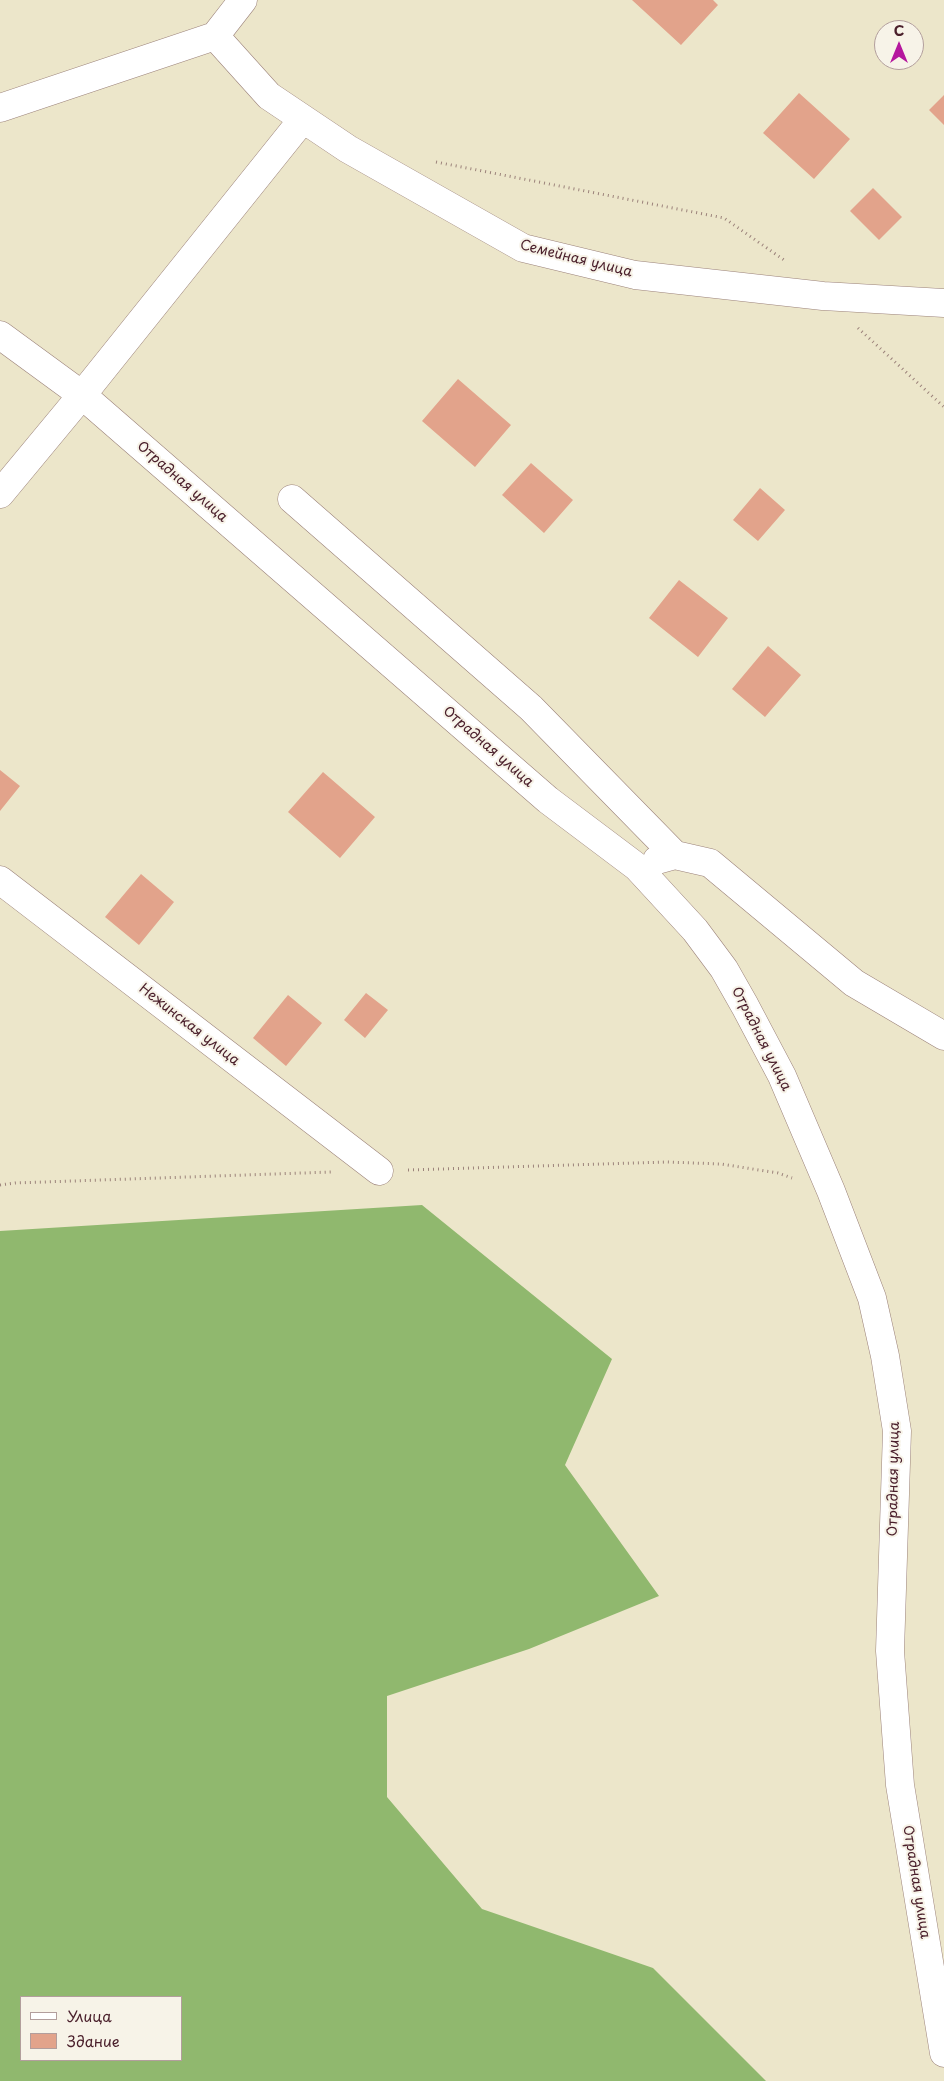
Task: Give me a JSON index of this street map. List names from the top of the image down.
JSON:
{
  "streets": {
    "street": ["Семейная улица", "Отрадная улица", "Нежинская улица"]
  },
  "legend": ["Улица", "Здание"],
  "north": "top"
}
